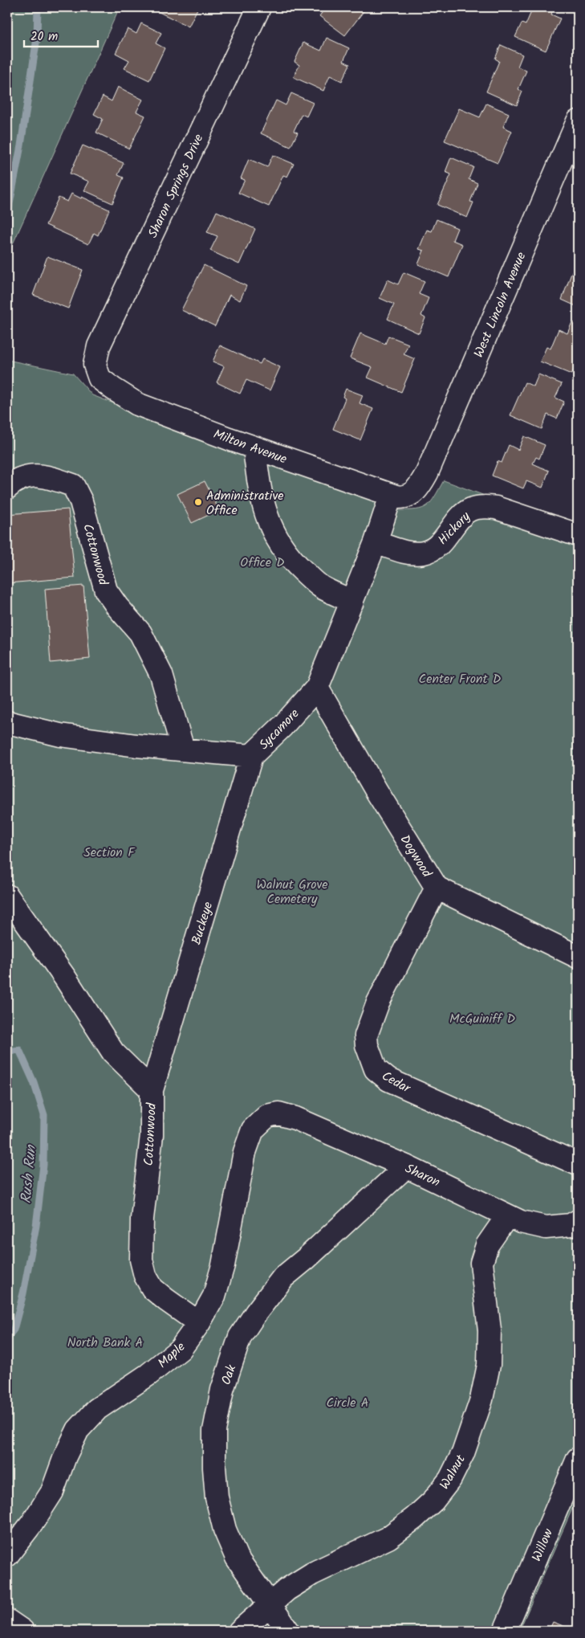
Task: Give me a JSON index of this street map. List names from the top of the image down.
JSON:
{
  "streets": {
    "street": [
      "Sharon Springs Drive",
      "West Lincoln Avenue",
      "Milton Avenue",
      "Hickory",
      "Cottonwood",
      "Sycamore",
      "Dogwood",
      "Buckeye",
      "Cedar",
      "Sharon",
      "Maple",
      "Oak",
      "Walnut",
      "Willow"
    ]
  },
  "crossings": [
    ["Sharon Springs Drive", "Milton Avenue"],
    ["West Lincoln Avenue", "Milton Avenue"],
    ["Milton Avenue", "Sycamore"],
    ["Hickory", "Sycamore"],
    ["Cottonwood", "Sycamore"],
    ["Cottonwood", "Buckeye"],
    ["Cottonwood", "Maple"],
    ["Sycamore", "Dogwood"],
    ["Sycamore", "Buckeye"],
    ["Dogwood", "Cedar"],
    ["Sharon", "Maple"],
    ["Sharon", "Oak"],
    ["Sharon", "Walnut"],
    ["Oak", "Walnut"]
  ],
  "water": ["Rush Run"],
  "parks": [
    "Office D",
    "Center Front D",
    "Section F",
    "Walnut Grove Cemetery",
    "McGuiniff D",
    "North Bank A",
    "Circle A"
  ],
  "places": ["Administrative Office"],
  "scale_bar": "20 m"
}
